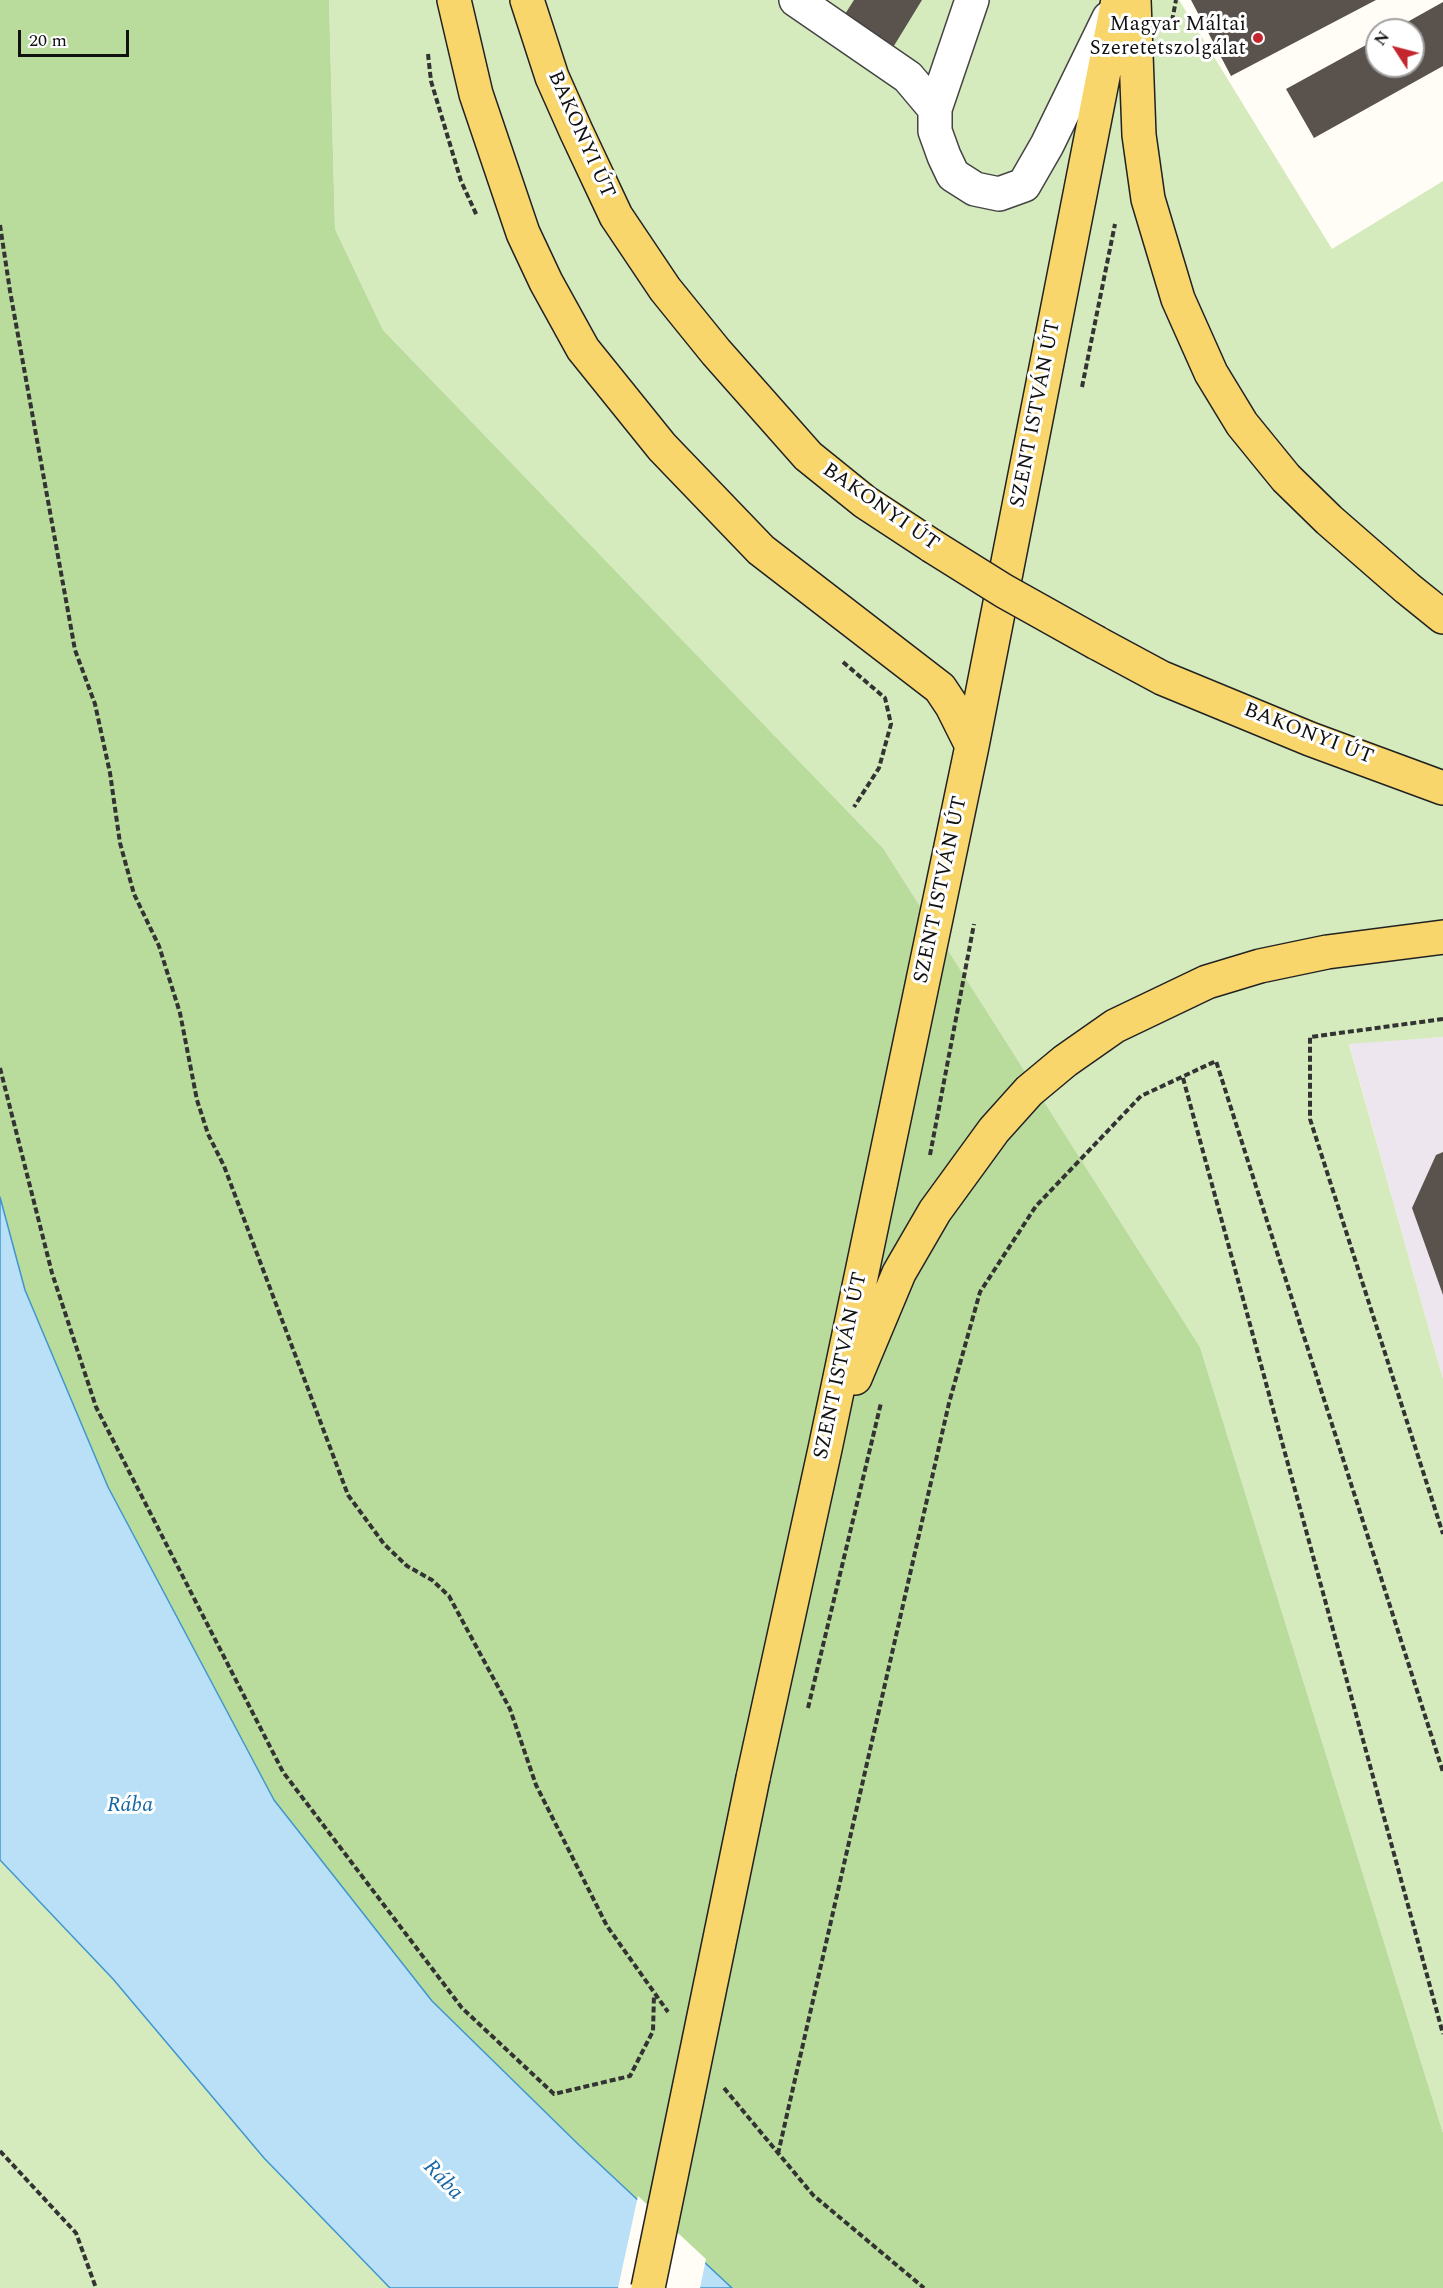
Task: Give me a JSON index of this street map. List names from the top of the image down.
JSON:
{
  "streets": {
    "main road": ["BAKONYI ÚT", "SZENT ISTVÁN ÚT"]
  },
  "water": ["Rába"],
  "places": ["Magyar Máltai Szeretetszolgálat"],
  "scale_bar": "20 m",
  "north": "top left"
}
